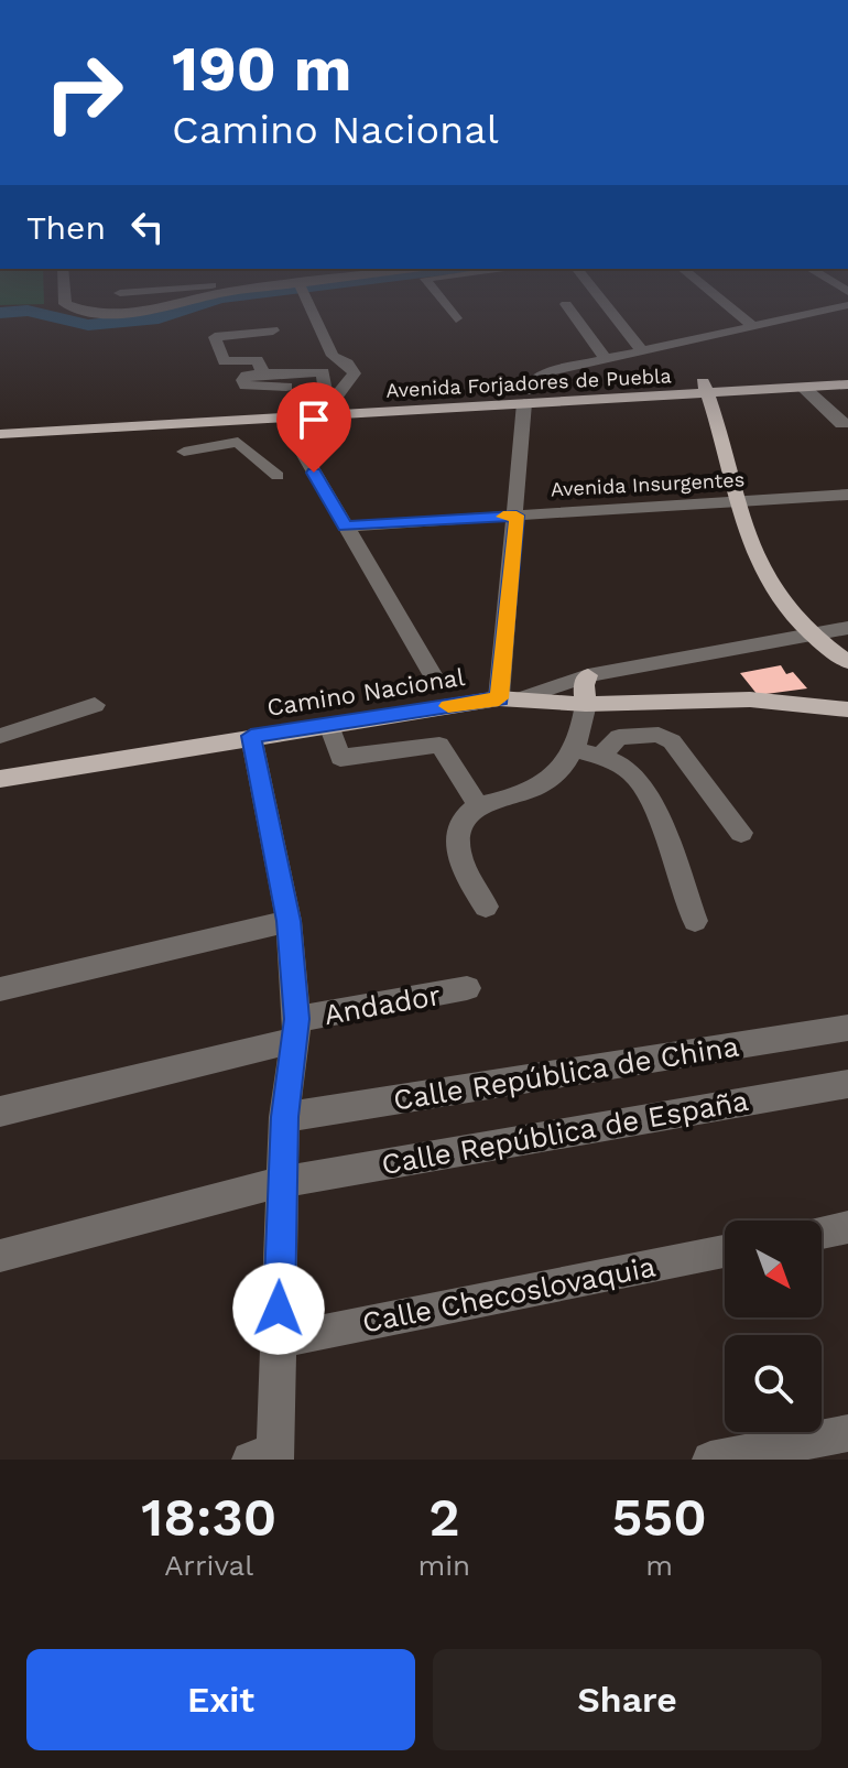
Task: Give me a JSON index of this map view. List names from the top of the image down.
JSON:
{
  "streets": {
    "main road": ["Avenida Forjadores de Puebla", "Camino Nacional"],
    "street": [
      "Avenida Insurgentes",
      "Andador",
      "Calle República de China",
      "Calle República de España",
      "Calle Checoslovaquia"
    ]
  },
  "north": "bottom right",
  "page": {
    "turn": ["190 m", "Camino Nacional"],
    "then": "Then",
    "eta": [
      "18:30",
      "Arrival",
      "2",
      "min",
      "550",
      "m"
    ],
    "buttons": ["Exit", "Share"]
  }
}
